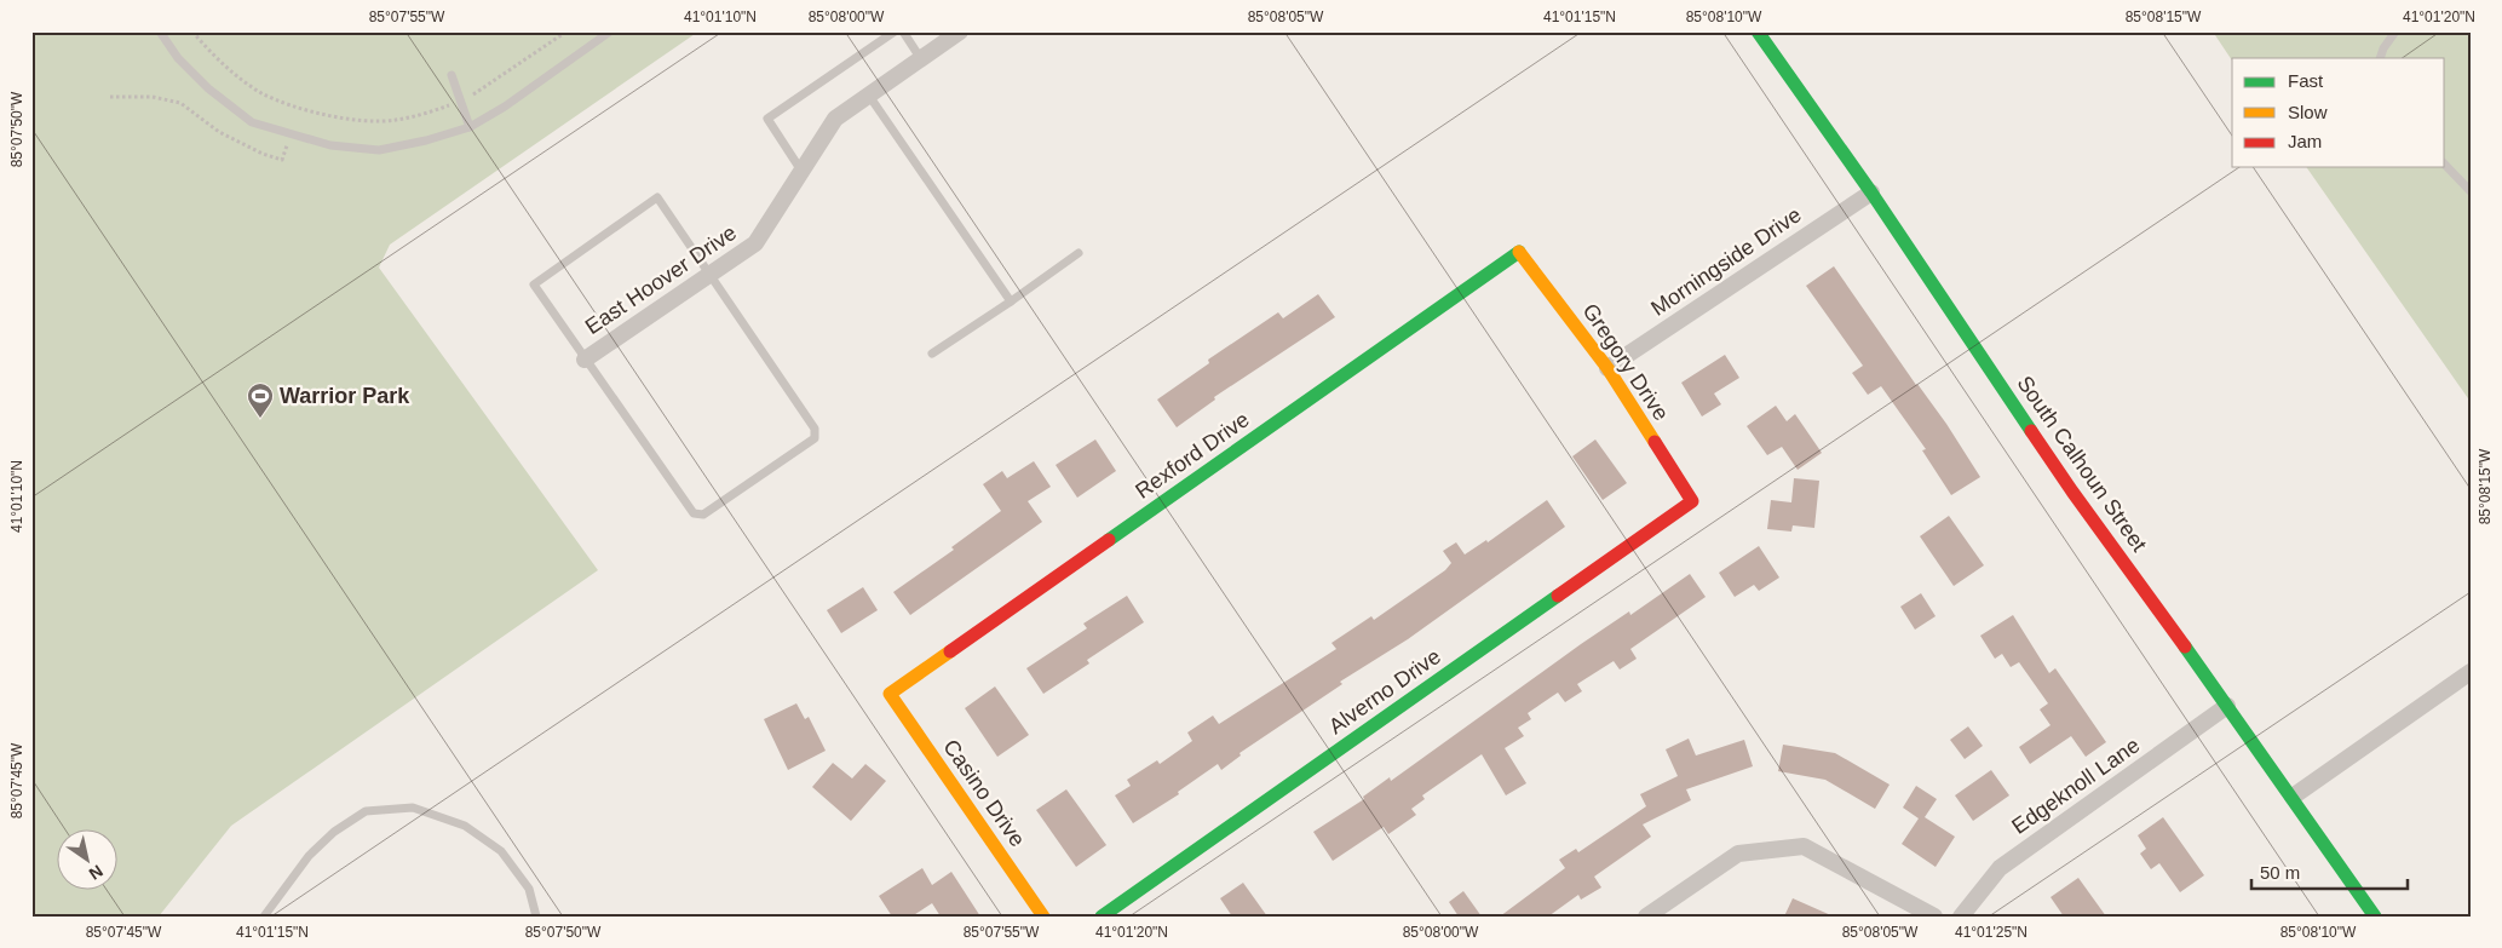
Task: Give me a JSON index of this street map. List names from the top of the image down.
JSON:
{
  "streets": {
    "street": [
      "Morningside Drive",
      "East Hoover Drive",
      "Gregory Drive",
      "Rexford Drive",
      "South Calhoun Street",
      "Alverno Drive",
      "Edgeknoll Lane",
      "Casino Drive"
    ]
  },
  "crossings": [
    ["Morningside Drive", "Gregory Drive"],
    ["Morningside Drive", "South Calhoun Street"],
    ["Gregory Drive", "Rexford Drive"],
    ["Gregory Drive", "Alverno Drive"],
    ["Rexford Drive", "Casino Drive"],
    ["South Calhoun Street", "Edgeknoll Lane"]
  ],
  "places": {
    "sports": ["Warrior Park"]
  },
  "legend": ["Fast", "Slow", "Jam"],
  "scale_bar": "50 m",
  "north": "bottom right",
  "coordinates": [
    "85°07'55\"W",
    "41°01'10\"N",
    "85°08'00\"W",
    "85°08'05\"W",
    "41°01'15\"N",
    "85°08'10\"W",
    "85°08'15\"W",
    "41°01'20\"N",
    "85°07'50\"W",
    "85°07'45\"W",
    "41°01'25\"N"
  ]
}
